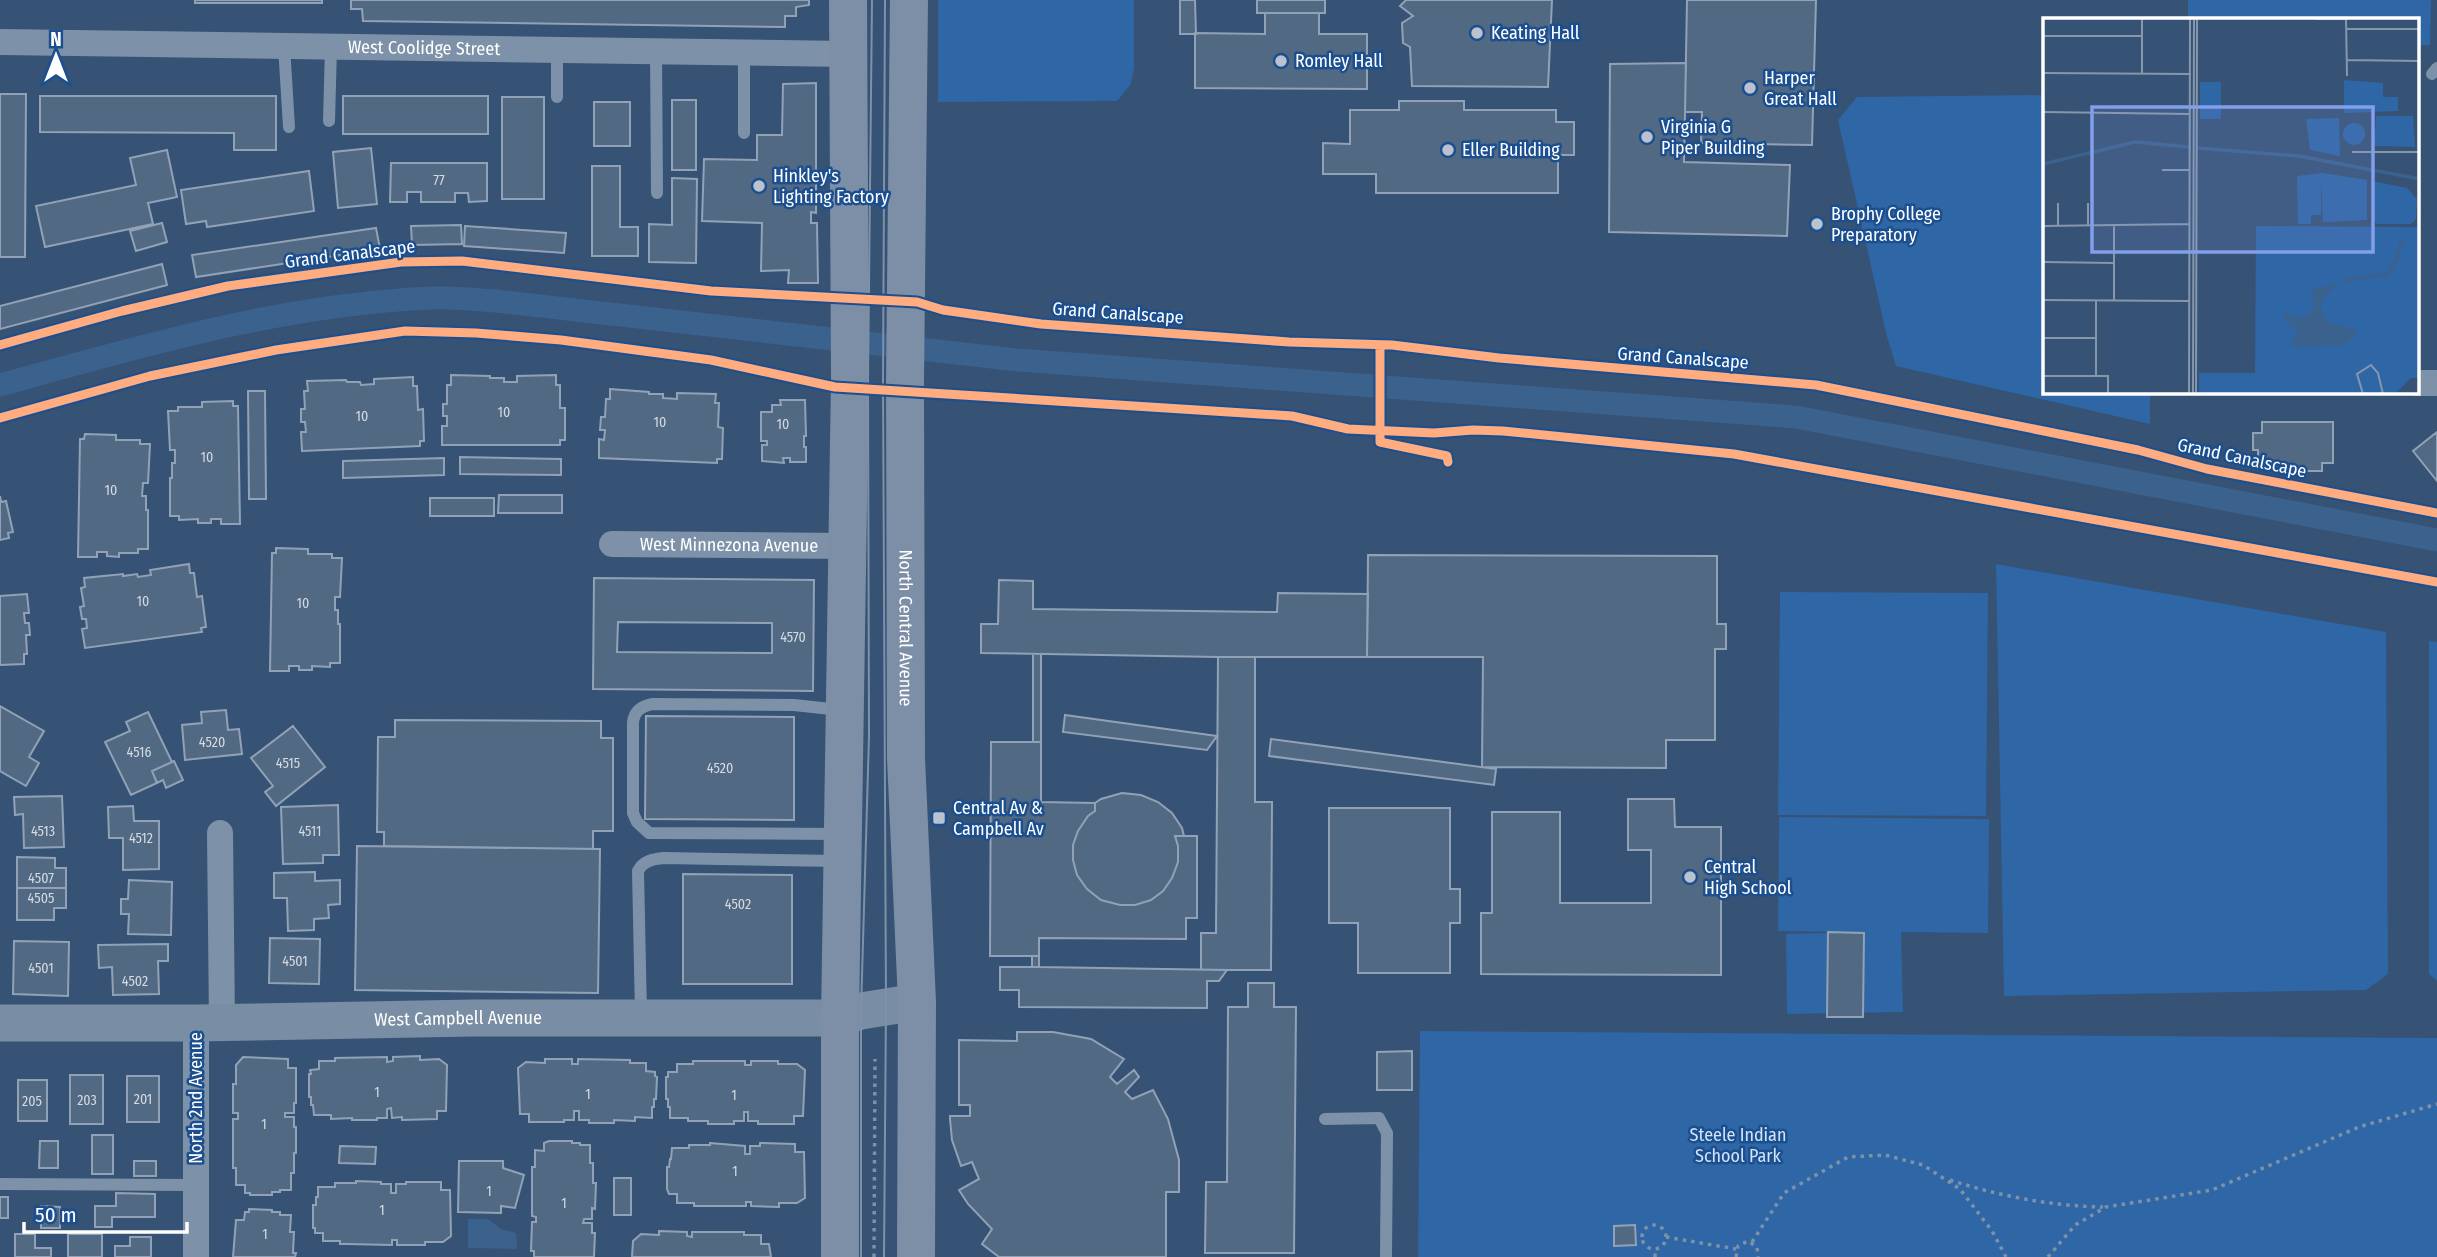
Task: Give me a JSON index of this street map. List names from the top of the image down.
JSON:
{
  "streets": {
    "main road": ["North Central Avenue"],
    "street": [
      "West Coolidge Street",
      "West Minnezona Avenue",
      "West Campbell Avenue",
      "North 2nd Avenue"
    ],
    "cycle path": ["Grand Canalscape"]
  },
  "crossings": [
    ["North Central Avenue", "West Campbell Avenue"],
    ["West Campbell Avenue", "North 2nd Avenue"]
  ],
  "parks": ["Steele Indian School Park"],
  "places": {
    "other": [
      "Keating Hall",
      "Romley Hall",
      "Harper Great Hall",
      "Virginia G Piper Building",
      "Eller Building",
      "Hinkley's Lighting Factory",
      "Brophy College Preparatory",
      "Central High School"
    ],
    "transit": ["Central Av & Campbell Av"]
  },
  "house_numbers": [
    "77",
    "10",
    "10",
    "10",
    "10",
    "10",
    "10",
    "10",
    "10",
    "4570",
    "4520",
    "4516",
    "4515",
    "4520",
    "4513",
    "4511",
    "4512",
    "4507",
    "4505",
    "4502",
    "4501",
    "4501",
    "4502",
    "1",
    "1",
    "1",
    "201",
    "203",
    "205",
    "1",
    "1",
    "1",
    "1",
    "1",
    "1"
  ],
  "scale_bar": "50 m",
  "north": "top"
}
